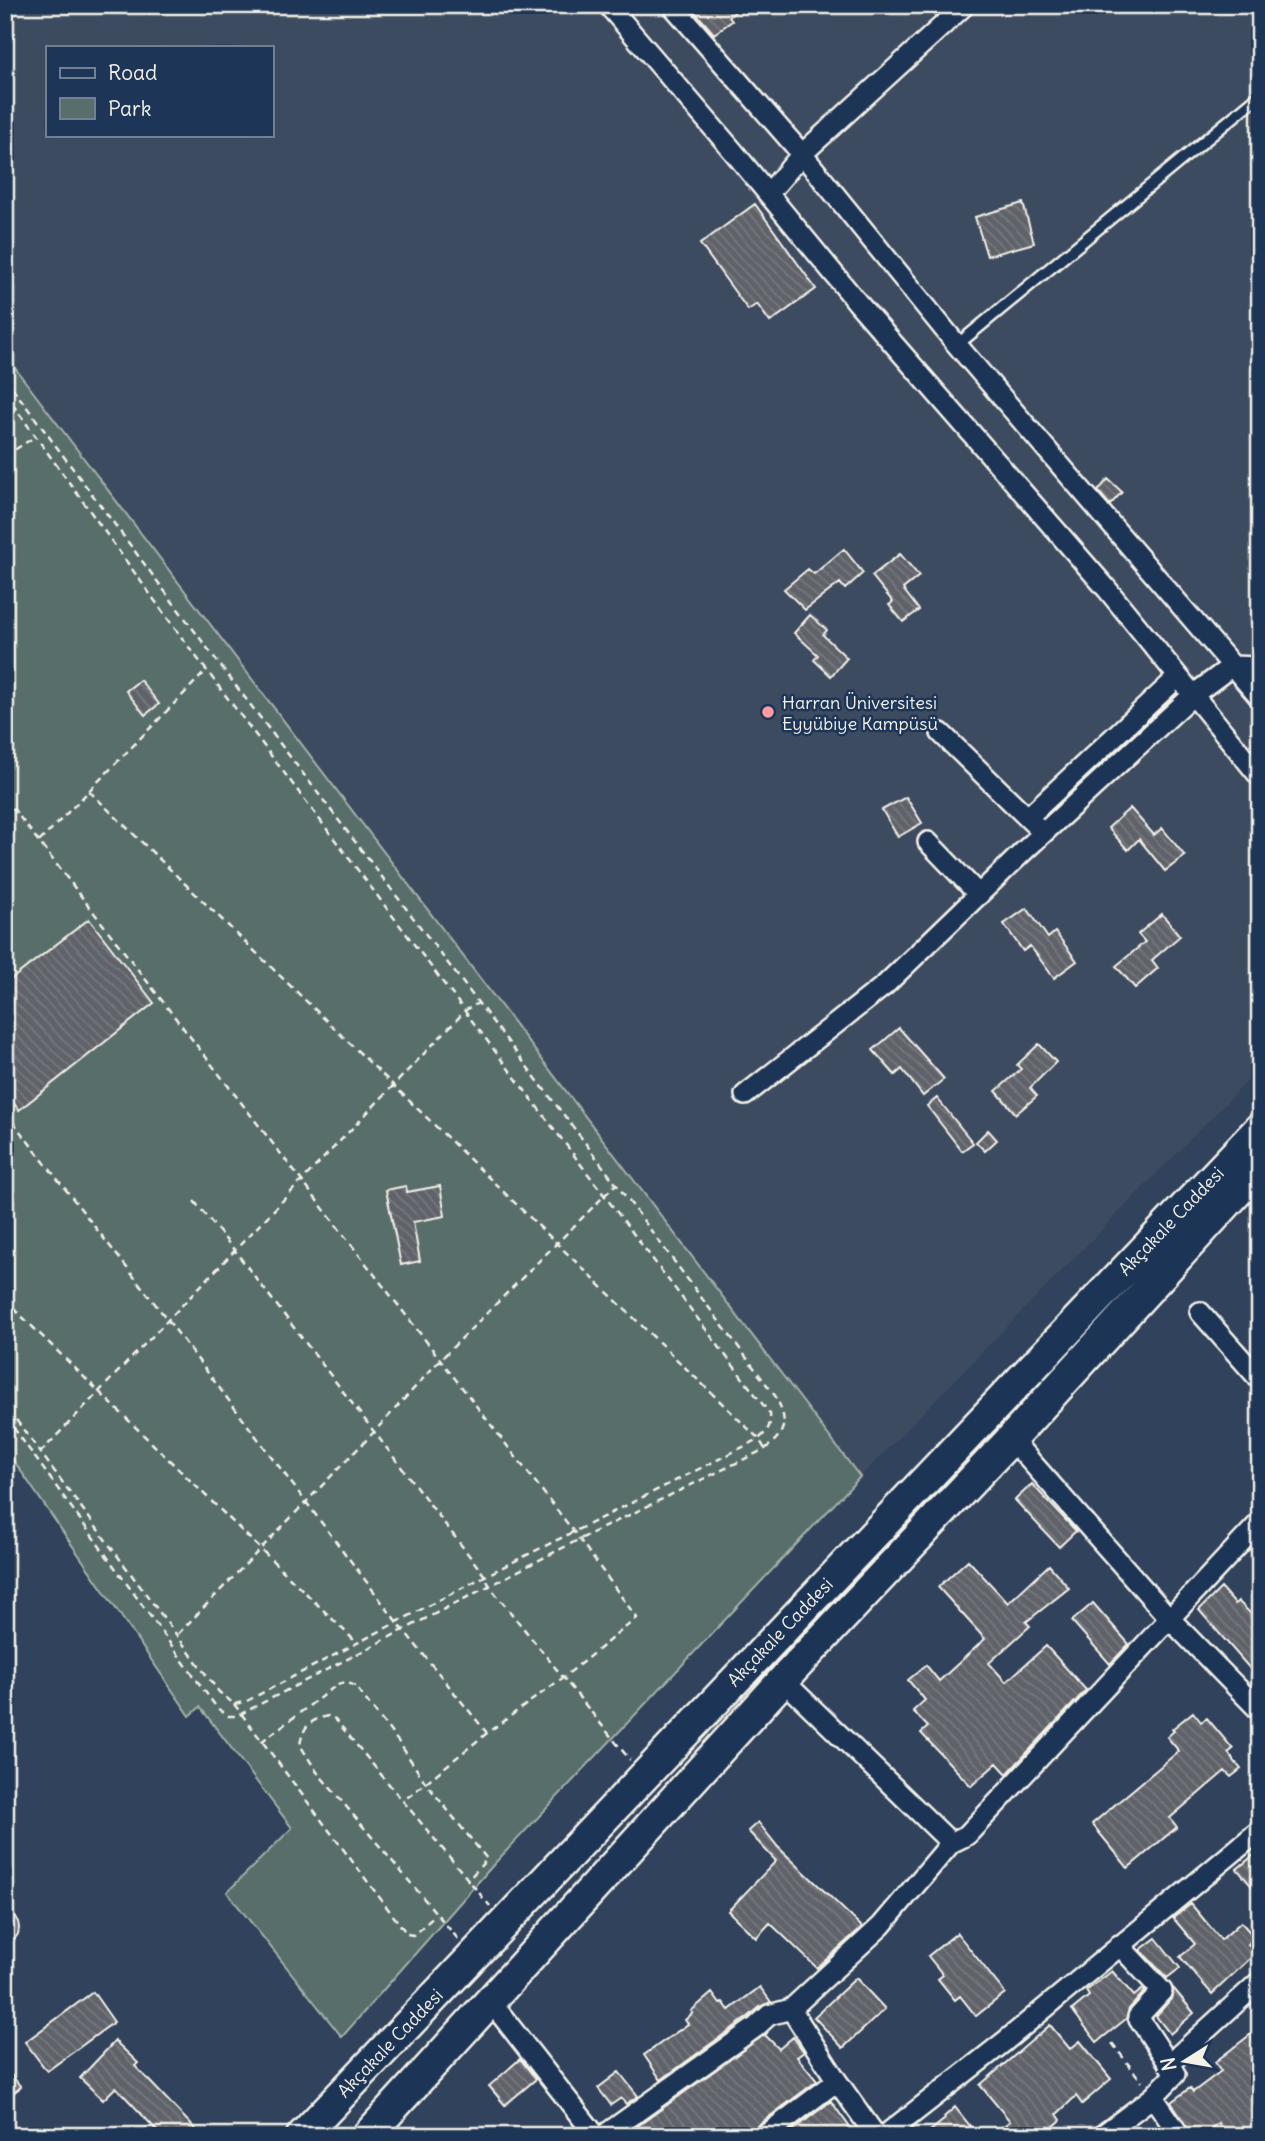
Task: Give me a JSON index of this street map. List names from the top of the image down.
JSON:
{
  "streets": {
    "main road": ["Akçakale Caddesi"]
  },
  "places": ["Harran Üniversitesi Eyyübiye Kampüsü"],
  "legend": ["Road", "Park"],
  "north": "left"
}
